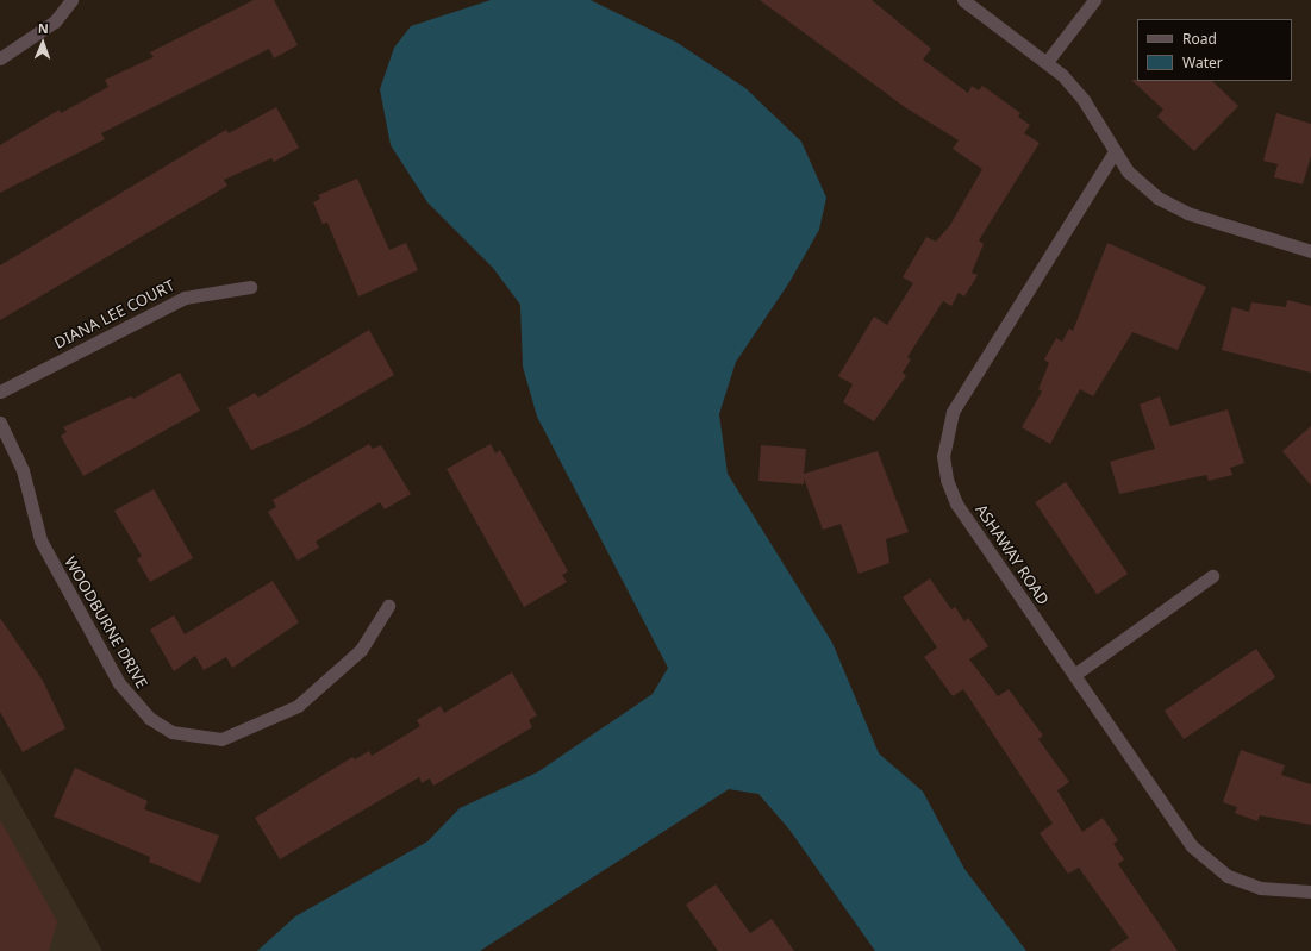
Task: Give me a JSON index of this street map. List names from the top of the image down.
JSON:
{
  "streets": {
    "street": ["DIANA LEE COURT", "ASHAWAY ROAD", "WOODBURNE DRIVE"]
  },
  "legend": ["Road", "Water"],
  "north": "top"
}
